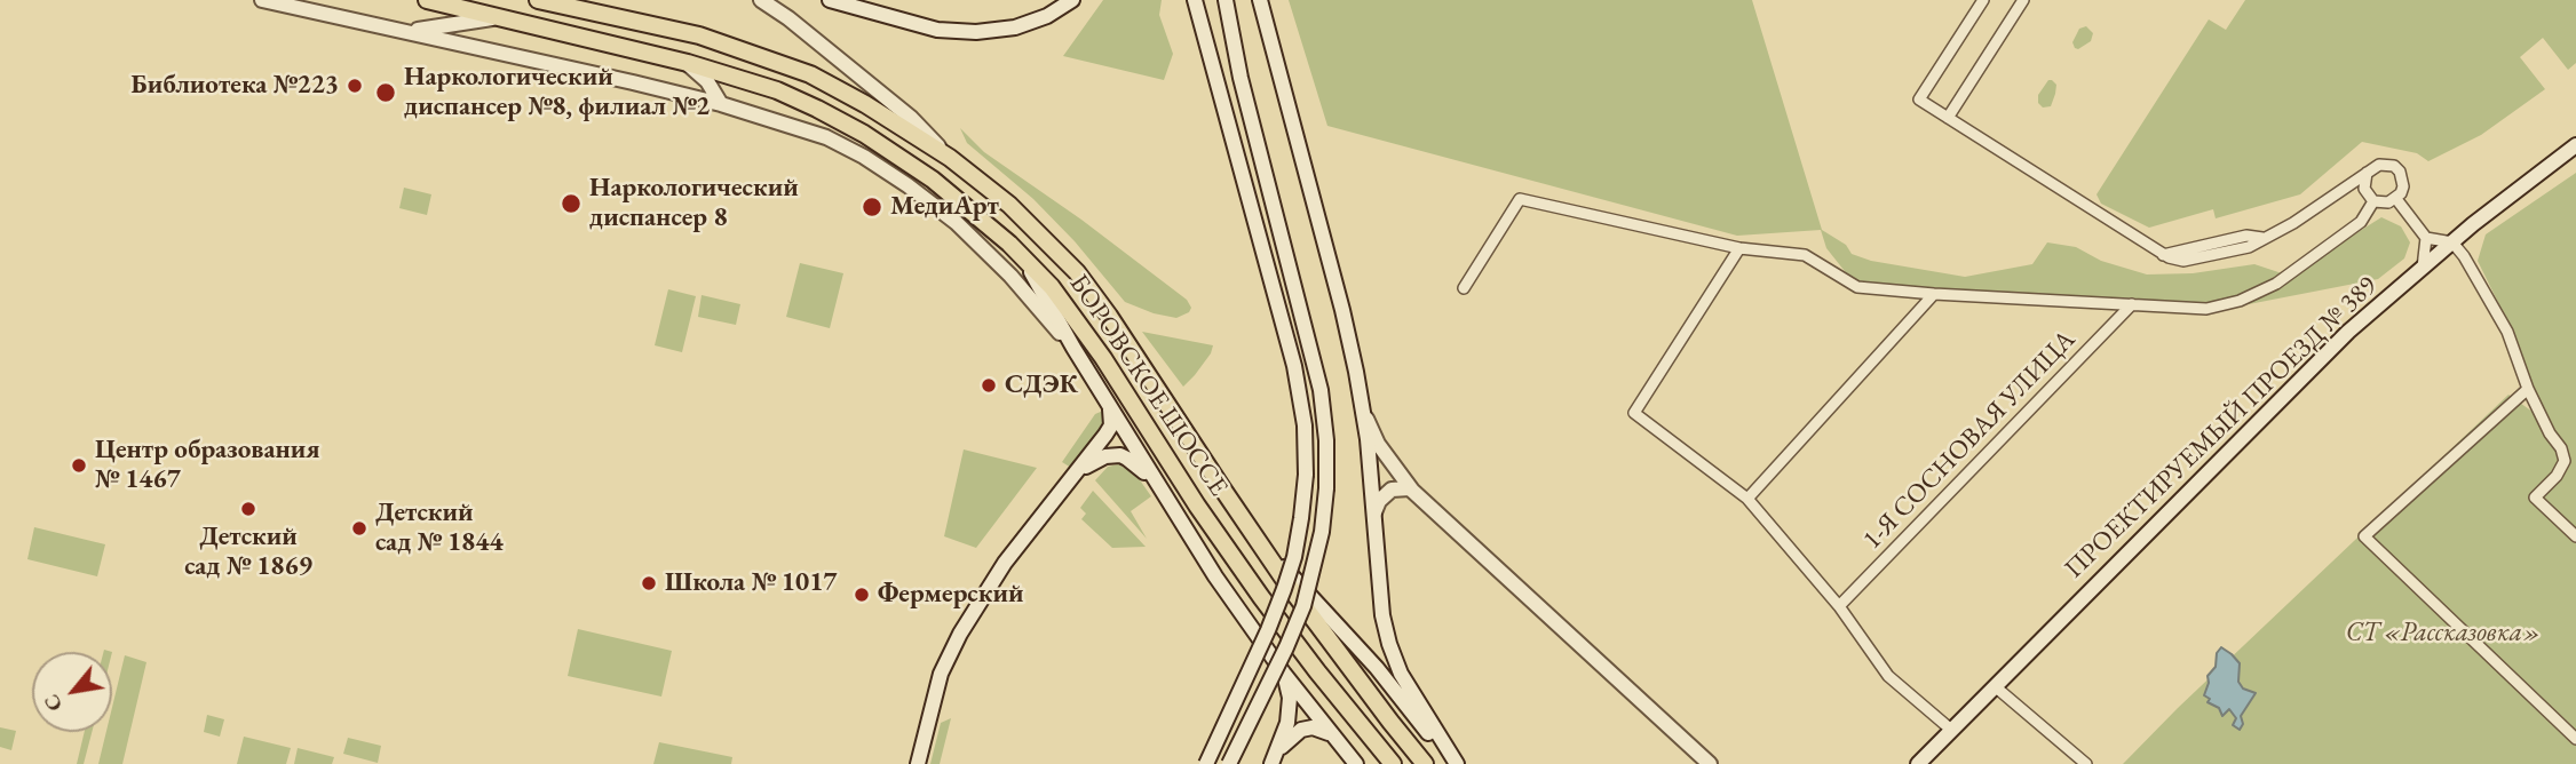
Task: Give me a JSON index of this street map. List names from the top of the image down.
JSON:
{
  "streets": {
    "main road": ["БОРОВСКОЕ ШОССЕ", "ПРОЕКТИРУЕМЫЙ ПРОЕЗД № 389"],
    "street": ["1-Я СОСНОВАЯ УЛИЦА"]
  },
  "parks": ["СТ «Рассказовка»"],
  "places": [
    "Библиотека №223",
    "Наркологический диспансер №8, филиал №2",
    "Наркологический диспансер 8",
    "МедиАрт",
    "СДЭК",
    "Центр образования № 1467",
    "Детский сад № 1869",
    "Детский сад № 1844",
    "Школа № 1017",
    "Фермерский"
  ],
  "north": "bottom left"
}
